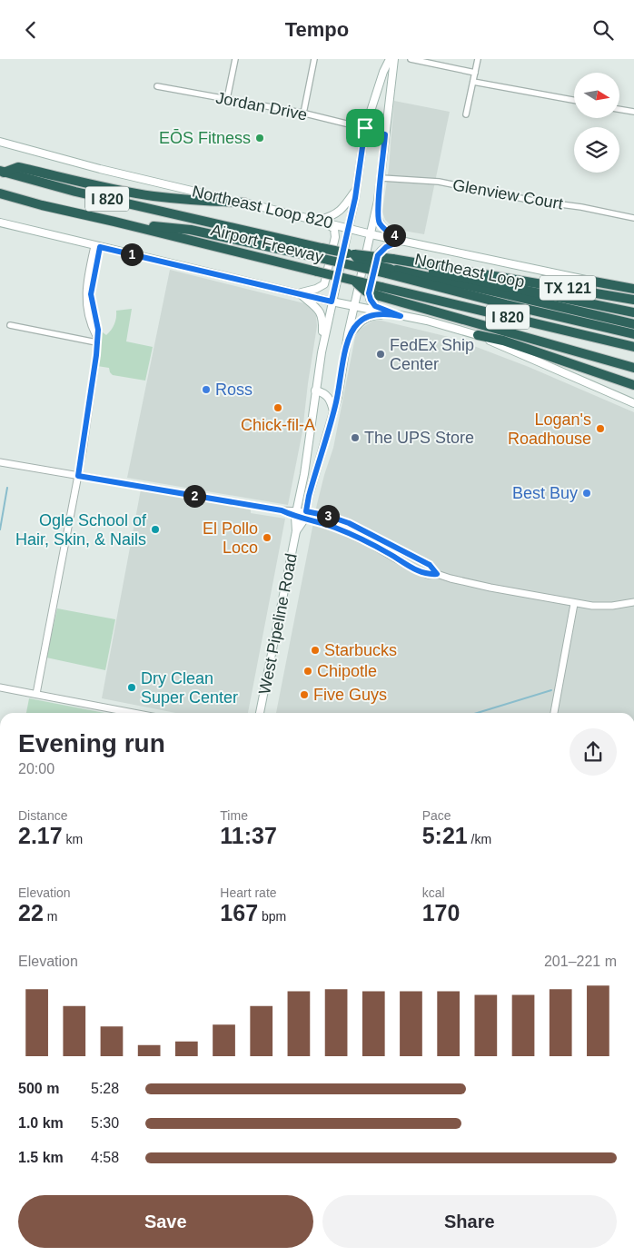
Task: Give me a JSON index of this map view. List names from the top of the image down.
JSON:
{
  "streets": {
    "highway": [
      "I 820",
      "Airport Freeway",
      "Northeast Loop",
      "TX 121"
    ],
    "main road": ["Northeast Loop 820", "West Pipeline Road"],
    "street": ["Jordan Drive", "Glenview Court"]
  },
  "crossings": [
    ["Jordan Drive", "West Pipeline Road"],
    ["Northeast Loop 820", "West Pipeline Road"],
    ["Airport Freeway", "Northeast Loop"]
  ],
  "places": [
    "EŌS Fitness",
    "FedEx Ship Center",
    "Ross",
    "Chick-fil-A",
    "Logan's Roadhouse",
    "The UPS Store",
    "Best Buy",
    "Ogle School of Hair, Skin, & Nails",
    "El Pollo Loco",
    "Starbucks",
    "Chipotle",
    "Dry Clean Super Center",
    "Five Guys"
  ],
  "north": "right",
  "page": {
    "header": "Tempo",
    "pins": [
      "4",
      "1",
      "2",
      "3"
    ],
    "heading": ["Evening run", "20:00"],
    "stats": [
      ["Distance", "2.17 km"],
      ["Time", "11:37"],
      ["Pace", "5:21 /km"],
      ["Elevation", "22 m"],
      ["Heart rate", "167 bpm"],
      ["kcal", "170"]
    ],
    "chart": ["Elevation", "201–221 m"],
    "list": [
      {
        "name": "500 m",
        "note": "5:28"
      },
      {
        "name": "1.0 km",
        "note": "5:30"
      },
      {
        "name": "1.5 km",
        "note": "4:58"
      }
    ],
    "buttons": ["Save", "Share"]
  }
}
